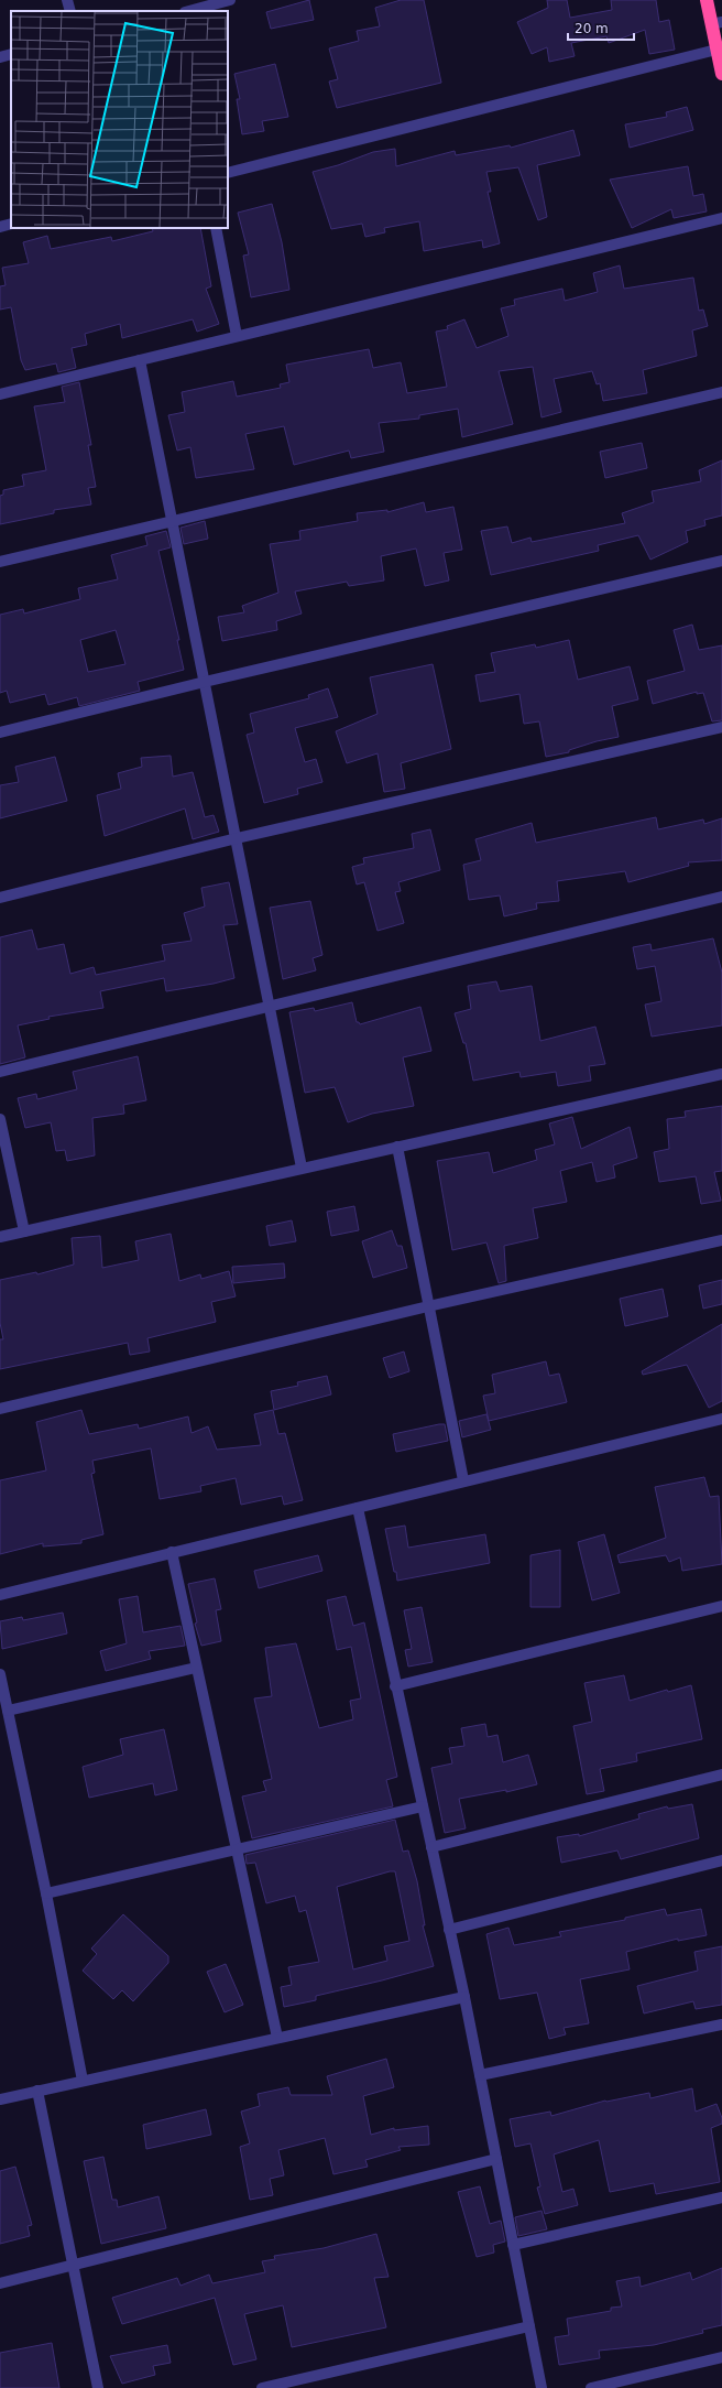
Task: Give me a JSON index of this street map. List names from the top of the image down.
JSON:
{
  "scale_bar": "20 m"
}
